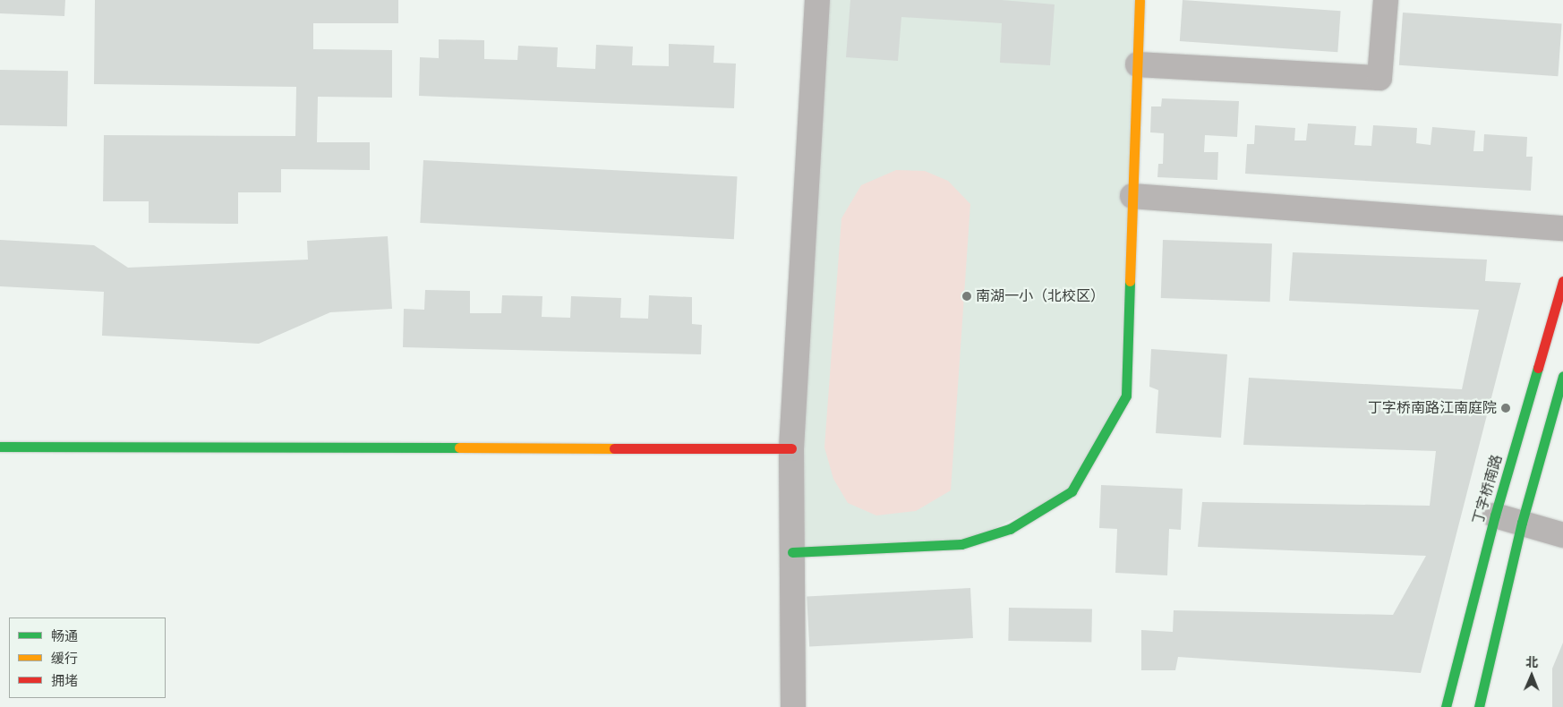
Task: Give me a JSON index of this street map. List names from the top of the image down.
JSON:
{
  "streets": {
    "street": ["丁字桥南路"]
  },
  "places": ["南湖一小（北校区）", "丁字桥南路江南庭院"],
  "legend": ["畅通", "缓行", "拥堵"],
  "north": "top"
}
